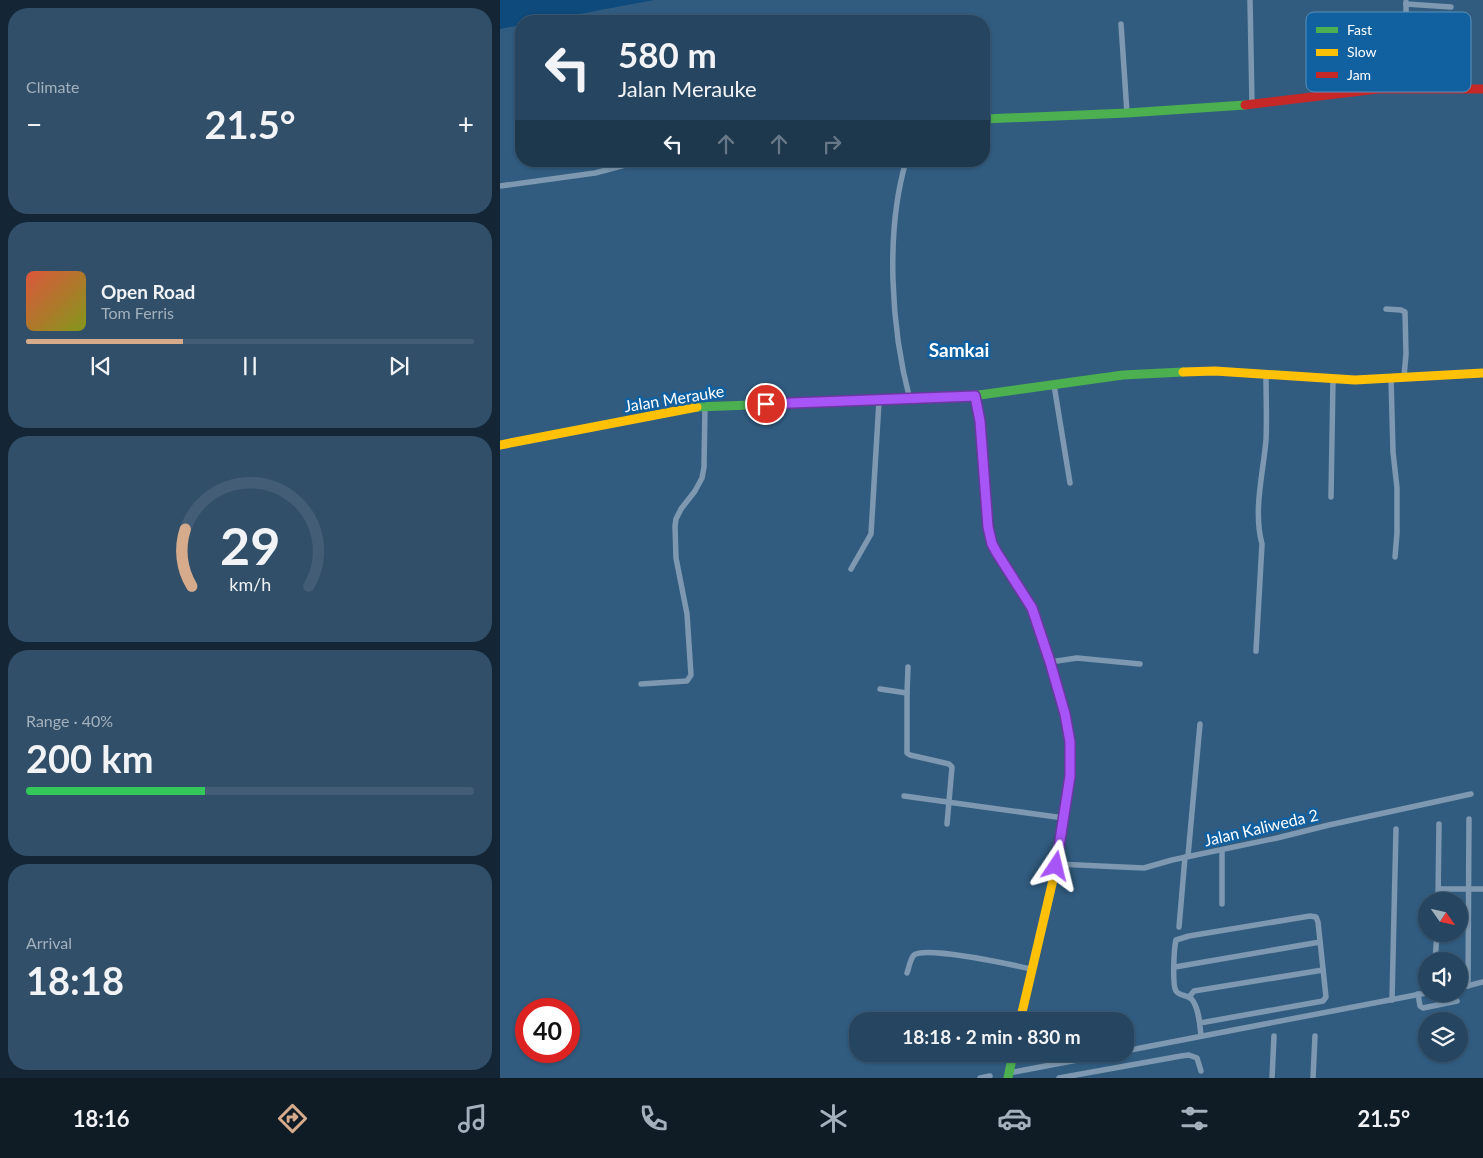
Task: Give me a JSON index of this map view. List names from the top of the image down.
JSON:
{
  "streets": {
    "street": ["Jalan Merauke", "Jalan Kaliweda 2"]
  },
  "districts": ["Samkai"],
  "legend": ["Fast", "Slow", "Jam"],
  "north": "bottom right",
  "page": {
    "tile": [
      "Climate",
      ["Range · 40%", "200 km"],
      ["Arrival", "18:18"]
    ],
    "turn": ["580 m", "Jalan Merauke"],
    "heat": ["−", "21.5°", "+"],
    "song": ["Open Road", "Tom Ferris"],
    "limit": "40",
    "trip": "18:18 · 2 min · 830 m",
    "tabs": ["18:16", "21.5°"],
    "gauge": ["29", "km/h"]
  }
}
